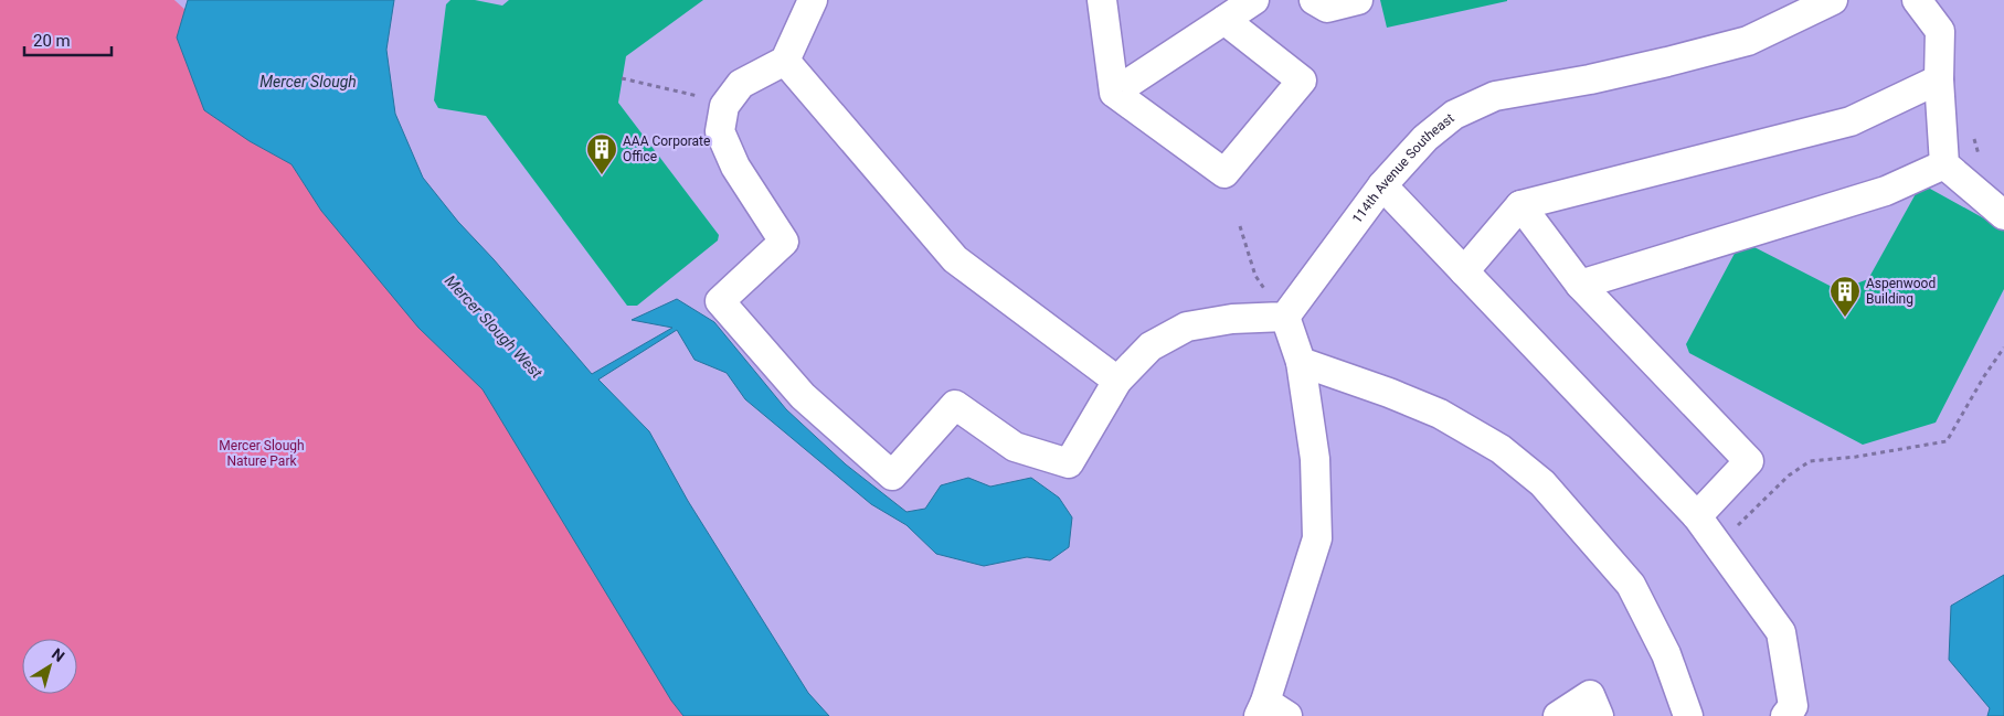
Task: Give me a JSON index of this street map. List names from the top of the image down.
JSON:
{
  "streets": {
    "street": ["114th Avenue Southeast"]
  },
  "water": ["Mercer Slough", "Mercer Slough West"],
  "parks": ["Mercer Slough Nature Park"],
  "places": {
    "building": ["AAA Corporate Office", "Aspenwood Building"]
  },
  "scale_bar": "20 m",
  "north": "top right"
}
